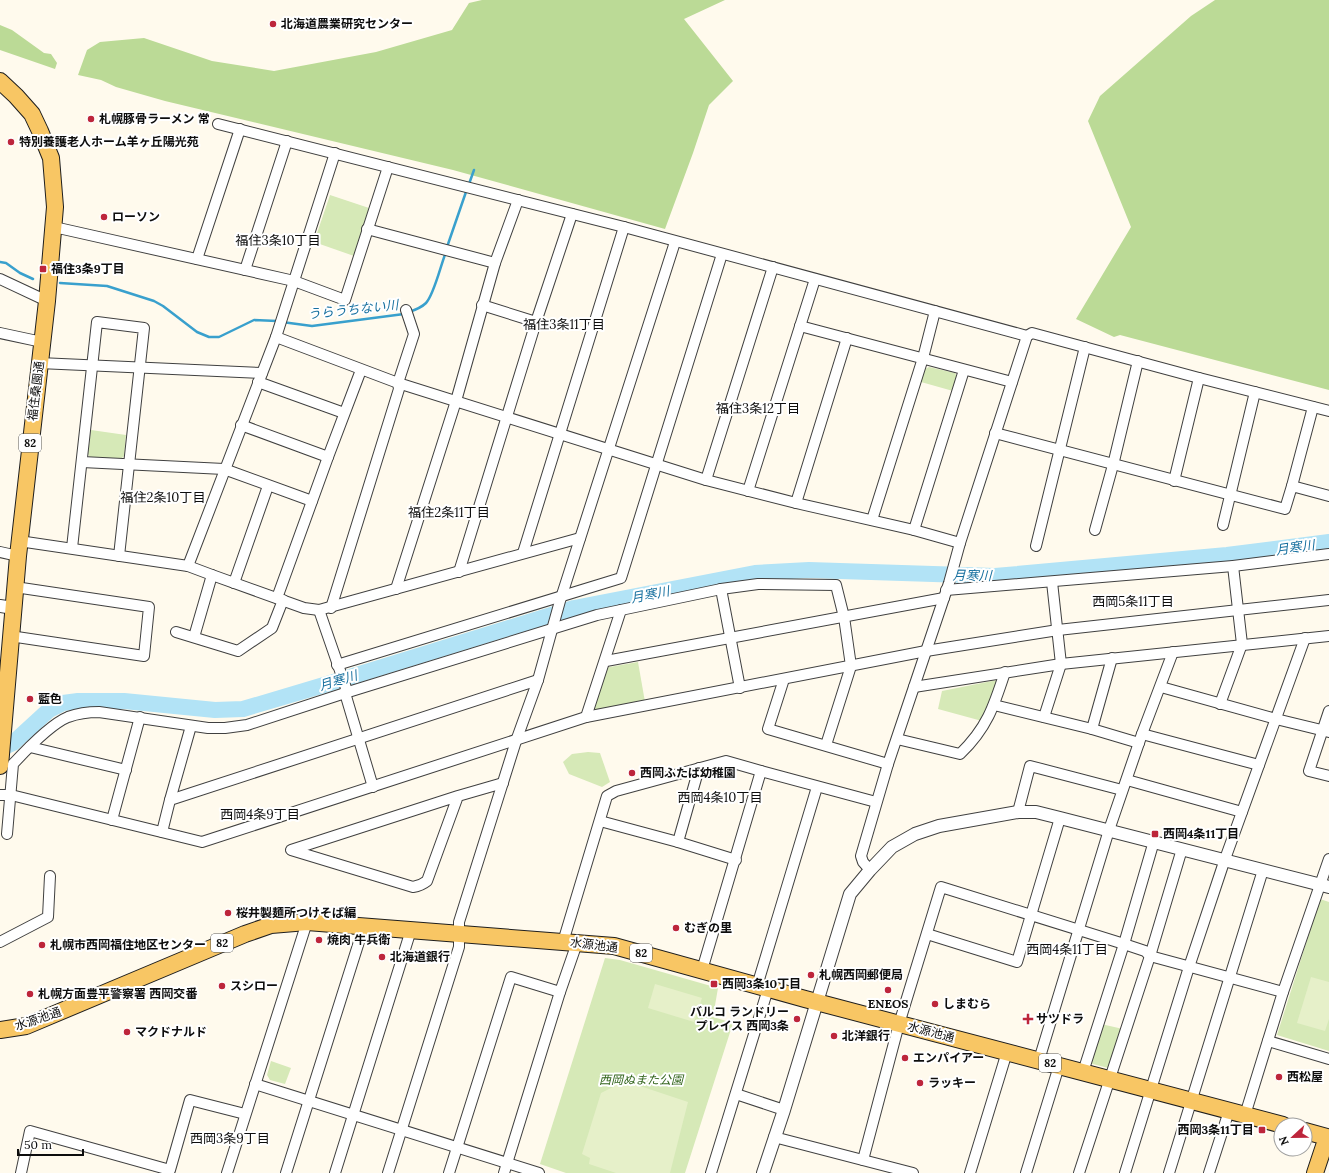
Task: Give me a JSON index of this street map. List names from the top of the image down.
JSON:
{
  "streets": {
    "main road": ["福住桑園通", "82", "水源池通"]
  },
  "districts": [
    "福住3条10丁目",
    "福住3条11丁目",
    "福住3条12丁目",
    "福住2条10丁目",
    "福住2条11丁目",
    "西岡5条11丁目",
    "西岡4条10丁目",
    "西岡4条9丁目",
    "西岡4条11丁目",
    "西岡3条9丁目"
  ],
  "water": ["うらうちない川", "月寒川"],
  "parks": ["西岡ぬまた公園"],
  "places": {
    "other": [
      "北海道農業研究センター",
      "札幌豚骨ラーメン 常",
      "特別養護老人ホーム羊ヶ丘陽光苑",
      "ローソン",
      "藍色",
      "西岡ふたば幼稚園",
      "桜井製麺所つけそば編",
      "むぎの里",
      "焼肉 牛兵衛",
      "札幌市西岡福住地区センター",
      "北海道銀行",
      "札幌西岡郵便局",
      "スシロー",
      "ENEOS",
      "札幌方面豊平警察署 西岡交番",
      "しまむら",
      "バルコ ランドリー プレイス 西岡3条",
      "マクドナルド",
      "北洋銀行",
      "エンパイアー",
      "西松屋",
      "ラッキー"
    ],
    "transit": [
      "福住3条9丁目",
      "西岡4条11丁目",
      "西岡3条10丁目",
      "西岡3条11丁目"
    ],
    "health": ["サツドラ"]
  },
  "scale_bar": "50 m",
  "north": "left"
}
